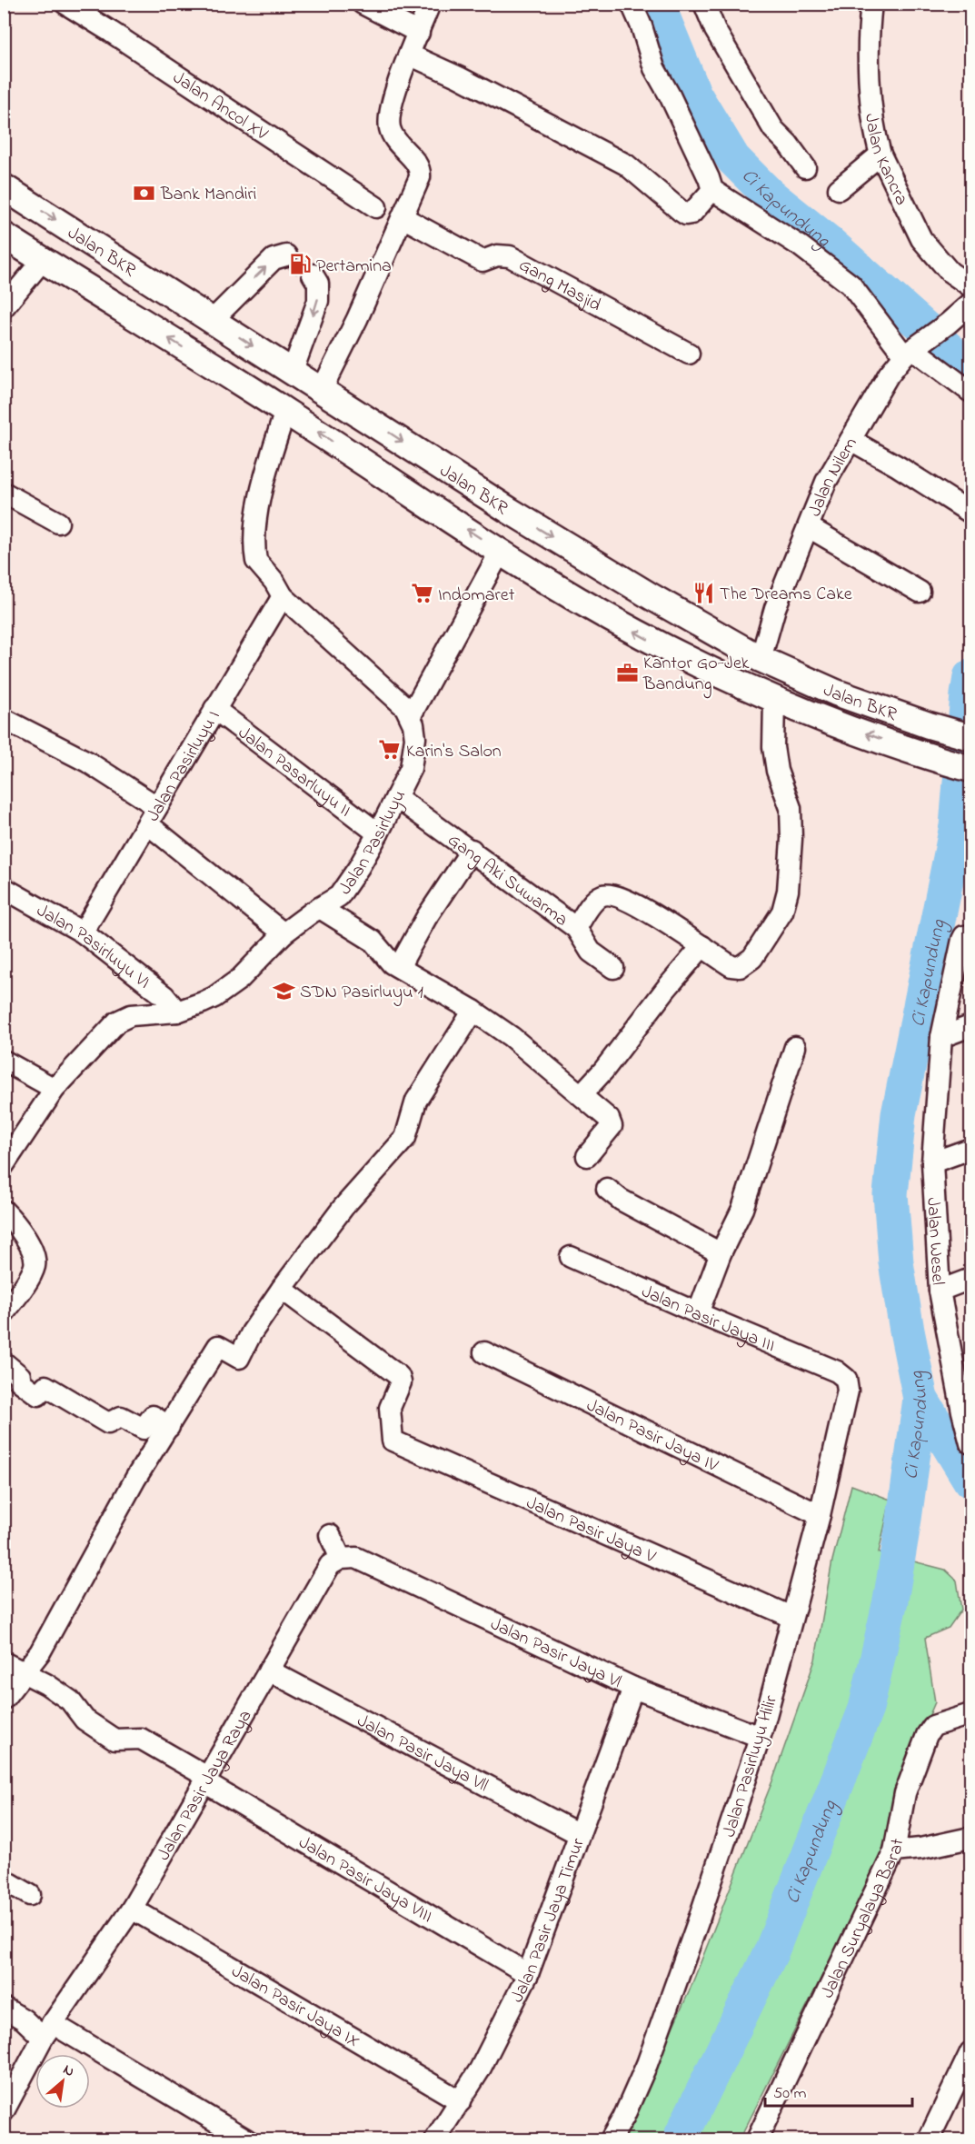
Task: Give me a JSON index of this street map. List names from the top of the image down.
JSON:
{
  "streets": {
    "main road": ["Jalan BKR"],
    "street": [
      "Jalan Ancol XV",
      "Jalan Kancra",
      "Gang Masjid",
      "Jalan Nilem",
      "Jalan Pasirluyu I",
      "Jalan Pasarluyu II",
      "Jalan Pasirluyu",
      "Gang Aki Suwarma",
      "Jalan Pasirluyu VI",
      "Jalan Wesel",
      "Jalan Pasir Jaya III",
      "Jalan Pasir Jaya IV",
      "Jalan Pasir Jaya V",
      "Jalan Pasir Jaya Vl",
      "Jalan Pasir Jaya Vll",
      "Jalan Pasirluyu Hilir",
      "Jalan Pasir Jaya Raya",
      "Jalan Pasir Jaya VIII",
      "Jalan Suryalaya Barat",
      "Jalan Pasir Jaya Timur",
      "Jalan Pasir Jaya IX"
    ]
  },
  "crossings": [
    ["Jalan BKR", "Jalan Nilem"],
    ["Jalan Pasirluyu I", "Jalan Pasarluyu II"],
    ["Jalan Pasirluyu I", "Jalan Pasirluyu VI"],
    ["Jalan Pasarluyu II", "Jalan Pasirluyu"],
    ["Jalan Pasirluyu", "Gang Aki Suwarma"],
    ["Jalan Pasirluyu", "Jalan Pasirluyu VI"],
    ["Jalan Pasir Jaya III", "Jalan Pasirluyu Hilir"],
    ["Jalan Pasir Jaya IV", "Jalan Pasirluyu Hilir"],
    ["Jalan Pasir Jaya V", "Jalan Pasirluyu Hilir"],
    ["Jalan Pasir Jaya Vl", "Jalan Pasirluyu Hilir"],
    ["Jalan Pasir Jaya Vl", "Jalan Pasir Jaya Raya"],
    ["Jalan Pasir Jaya Vl", "Jalan Pasir Jaya Timur"],
    ["Jalan Pasir Jaya Vll", "Jalan Pasir Jaya Raya"],
    ["Jalan Pasir Jaya Vll", "Jalan Pasir Jaya Timur"],
    ["Jalan Pasir Jaya Raya", "Jalan Pasir Jaya VIII"],
    ["Jalan Pasir Jaya Raya", "Jalan Pasir Jaya IX"],
    ["Jalan Pasir Jaya VIII", "Jalan Pasir Jaya Timur"],
    ["Jalan Pasir Jaya Timur", "Jalan Pasir Jaya IX"]
  ],
  "water": ["Ci Kapundung"],
  "places": {
    "bank": ["Bank Mandiri"],
    "fuel station": ["Pertamina"],
    "restaurant": ["The Dreams Cake"],
    "supermarket": ["Indomaret", "Karin's Salon"],
    "office": ["Kantor Go-Jek Bandung"],
    "school or university": ["SDN Pasirluyu 1"]
  },
  "scale_bar": "50 m",
  "north": "top right"
}
